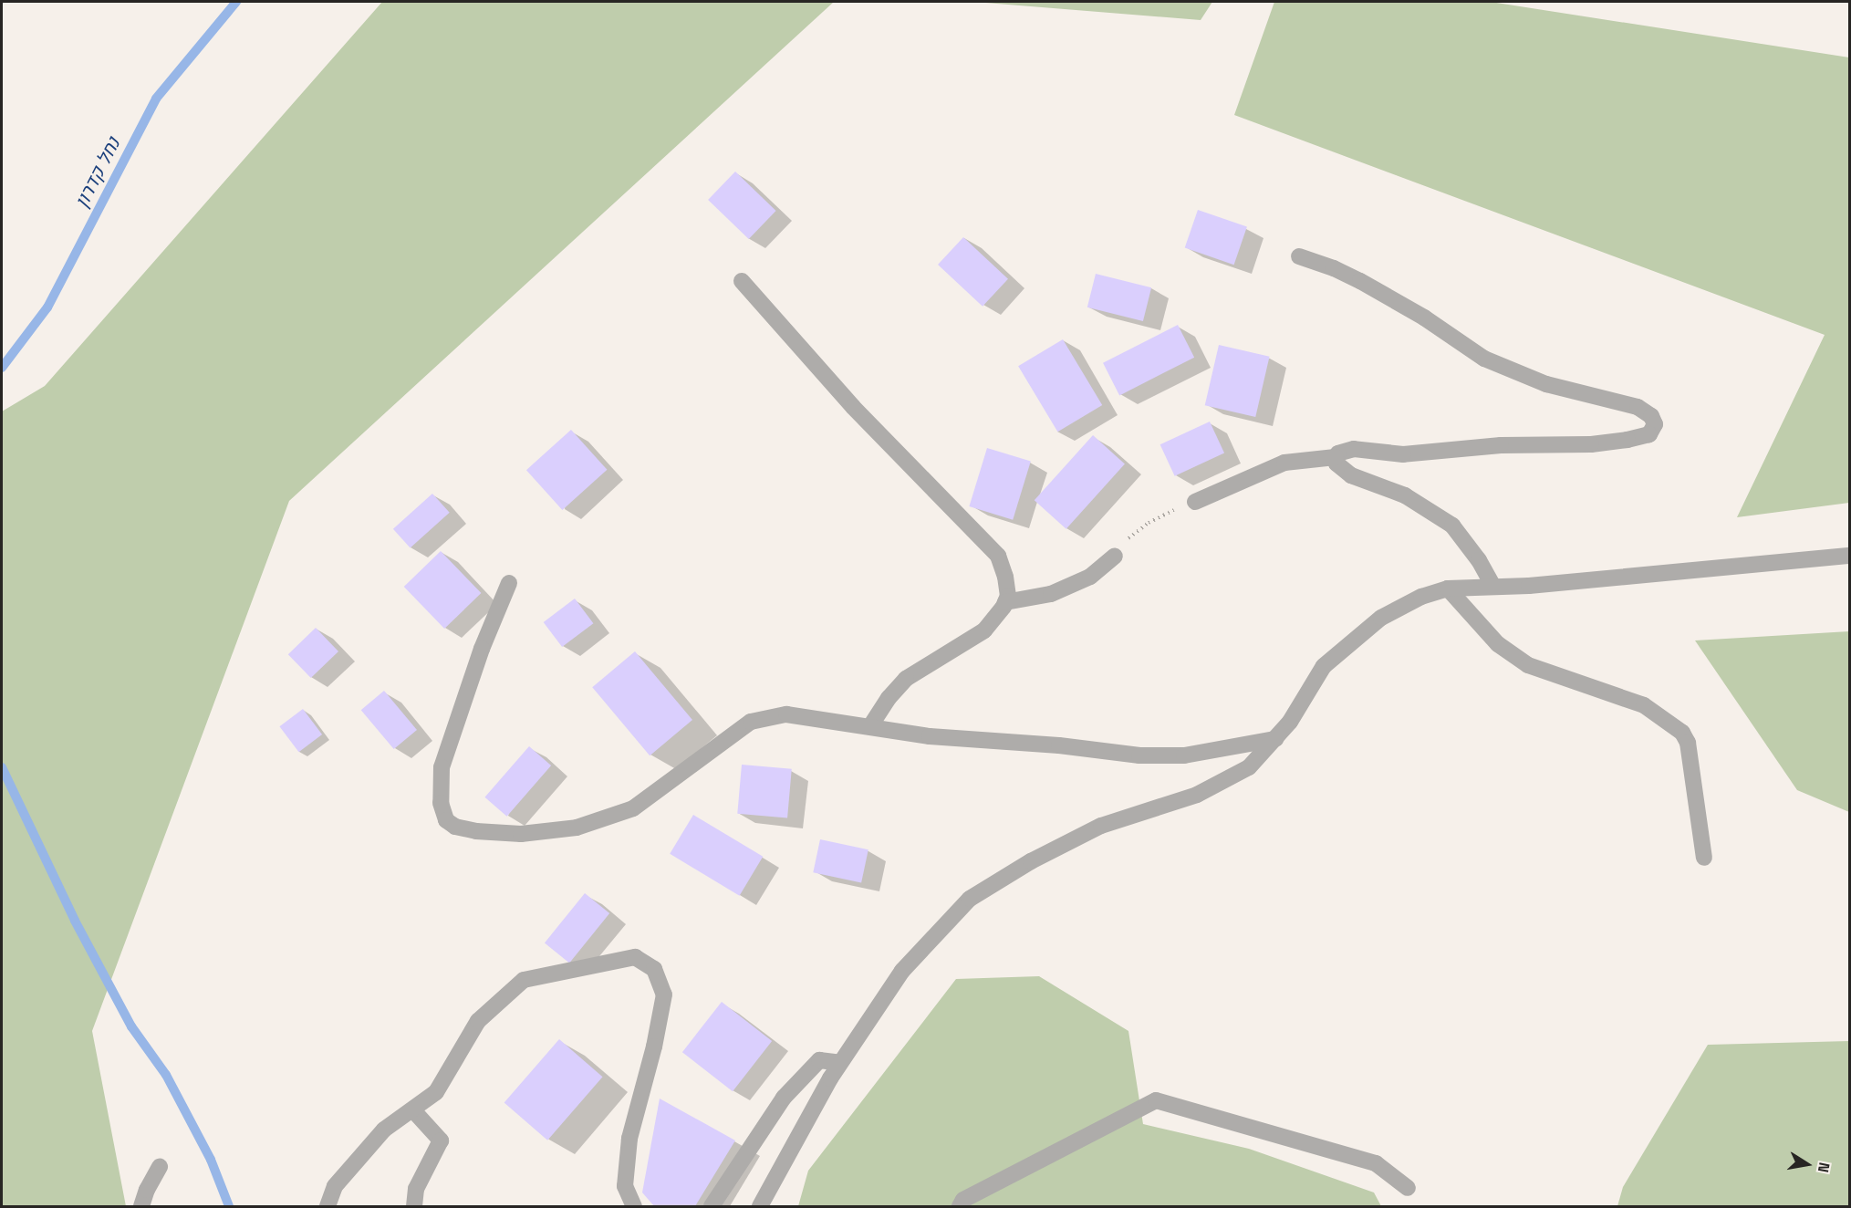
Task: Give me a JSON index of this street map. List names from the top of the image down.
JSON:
{
  "water": ["נחל קדרון"],
  "north": "right"
}
